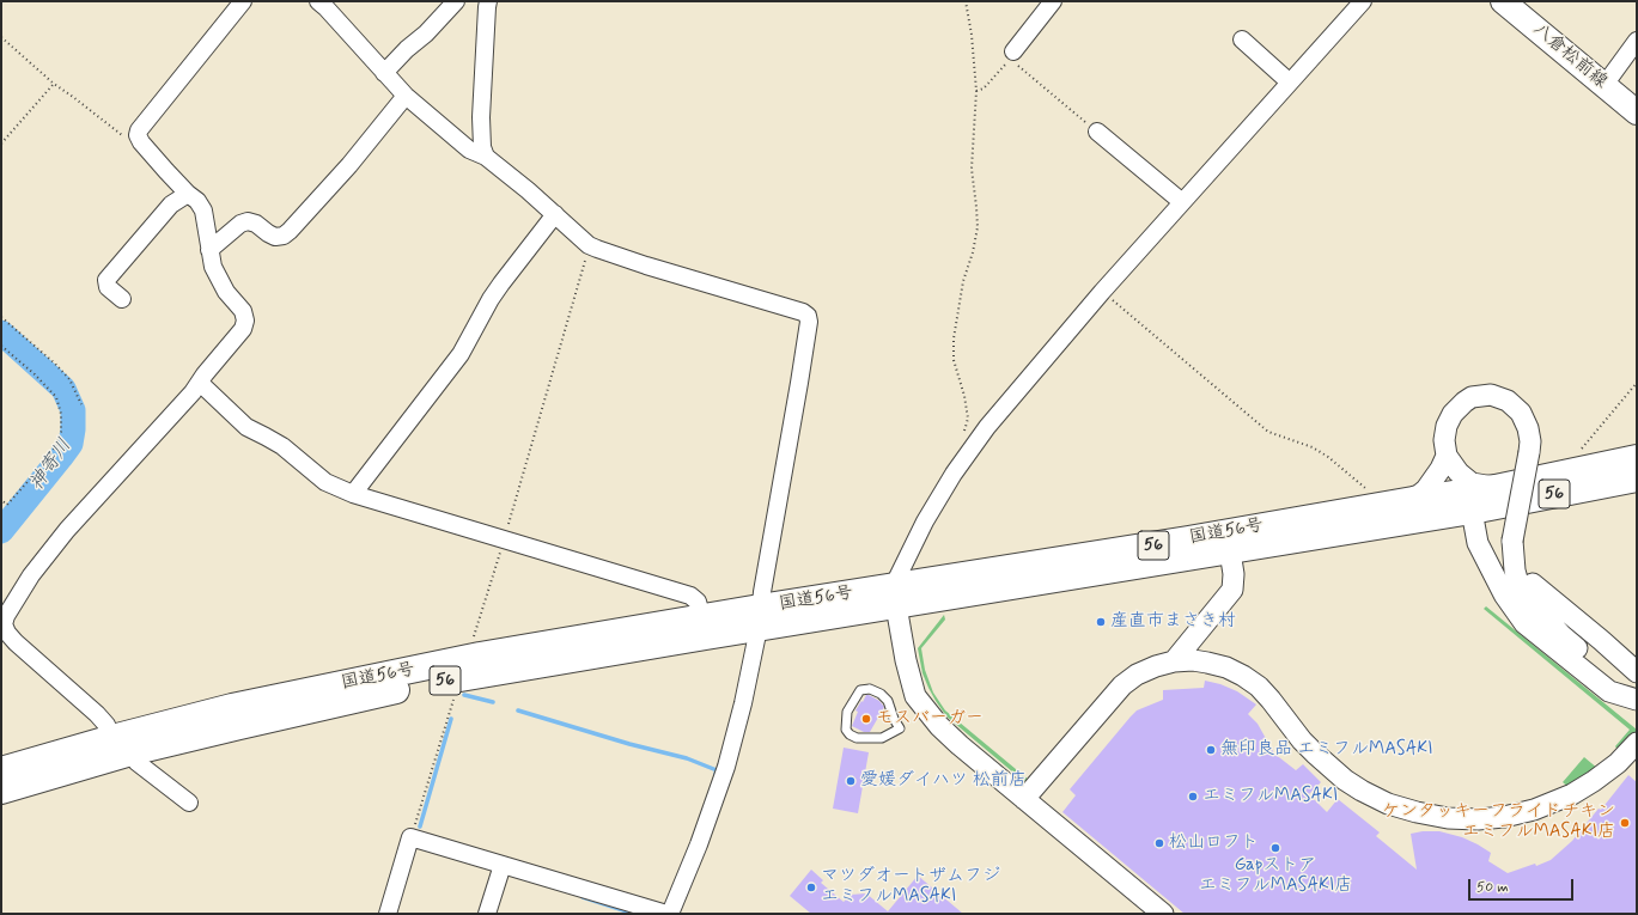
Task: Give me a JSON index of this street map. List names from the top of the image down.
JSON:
{
  "streets": {
    "highway": ["56", "国道56号"],
    "main road": ["八倉松前線"]
  },
  "water": ["神寄川"],
  "places": [
    "産直市まさき村",
    "モスバーガー",
    "無印良品 エミフルMASAKI",
    "愛媛ダイハツ 松前店",
    "エミフルMASAKI",
    "ケンタッキーフライドチキン エミフルMASAKI店",
    "松山ロフト",
    "Gapストア エミフルMASAKI店",
    "マツダオートザムフジ エミフルMASAKI"
  ],
  "scale_bar": "50 m"
}
